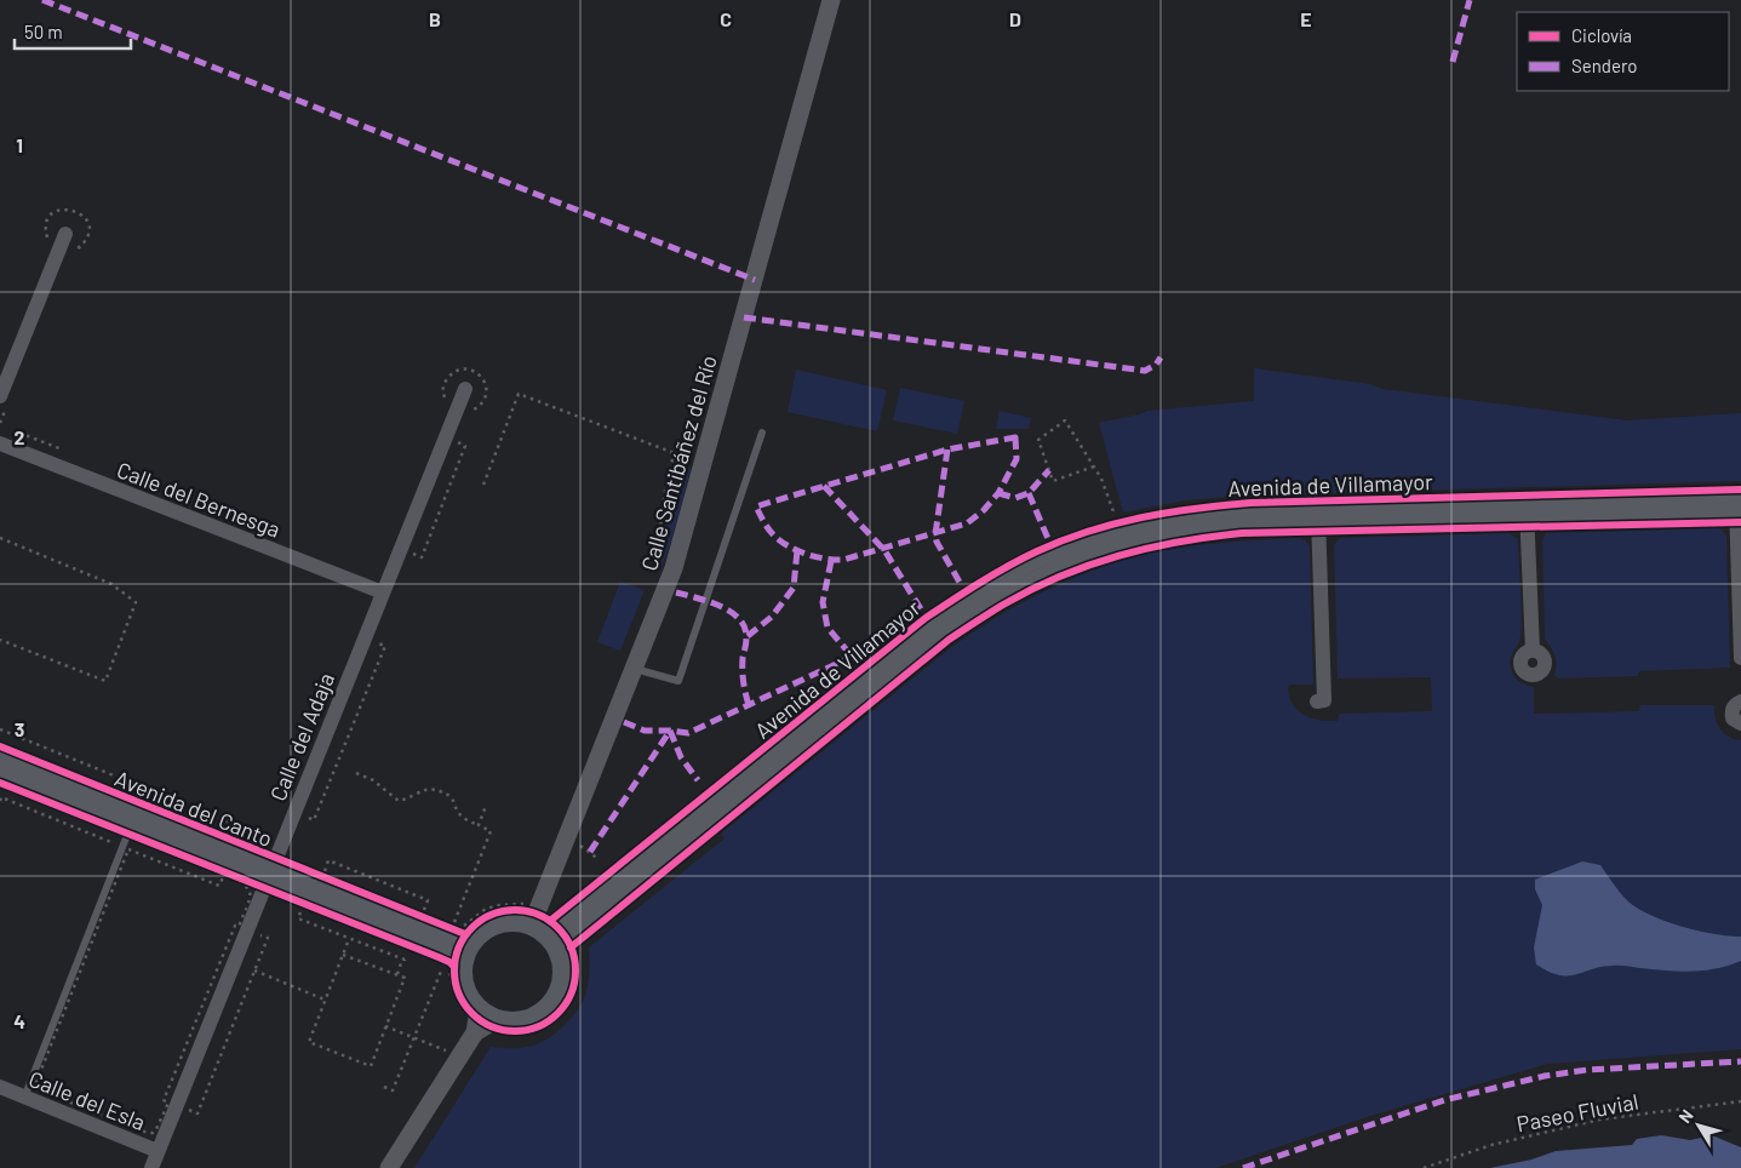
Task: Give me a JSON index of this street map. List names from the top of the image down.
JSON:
{
  "streets": {
    "main road": ["Avenida de Villamayor", "Avenida del Canto"],
    "street": [
      "Calle Santibáñez del Río",
      "Calle del Bernesga",
      "Calle del Adaja",
      "Calle del Esla"
    ],
    "path": ["Paseo Fluvial"]
  },
  "crossings": [
    ["Calle Santibáñez del Río", "Avenida de Villamayor"],
    ["Calle Santibáñez del Río", "Avenida del Canto"],
    ["Avenida de Villamayor", "Avenida del Canto"],
    ["Calle del Bernesga", "Calle del Adaja"],
    ["Calle del Adaja", "Avenida del Canto"],
    ["Calle del Adaja", "Calle del Esla"]
  ],
  "legend": ["Ciclovía", "Sendero"],
  "scale_bar": "50 m",
  "north": "top left",
  "grid": {
    "columns": [
      "B",
      "C",
      "D",
      "E"
    ],
    "rows": [
      "1",
      "2",
      "3",
      "4"
    ]
  }
}
